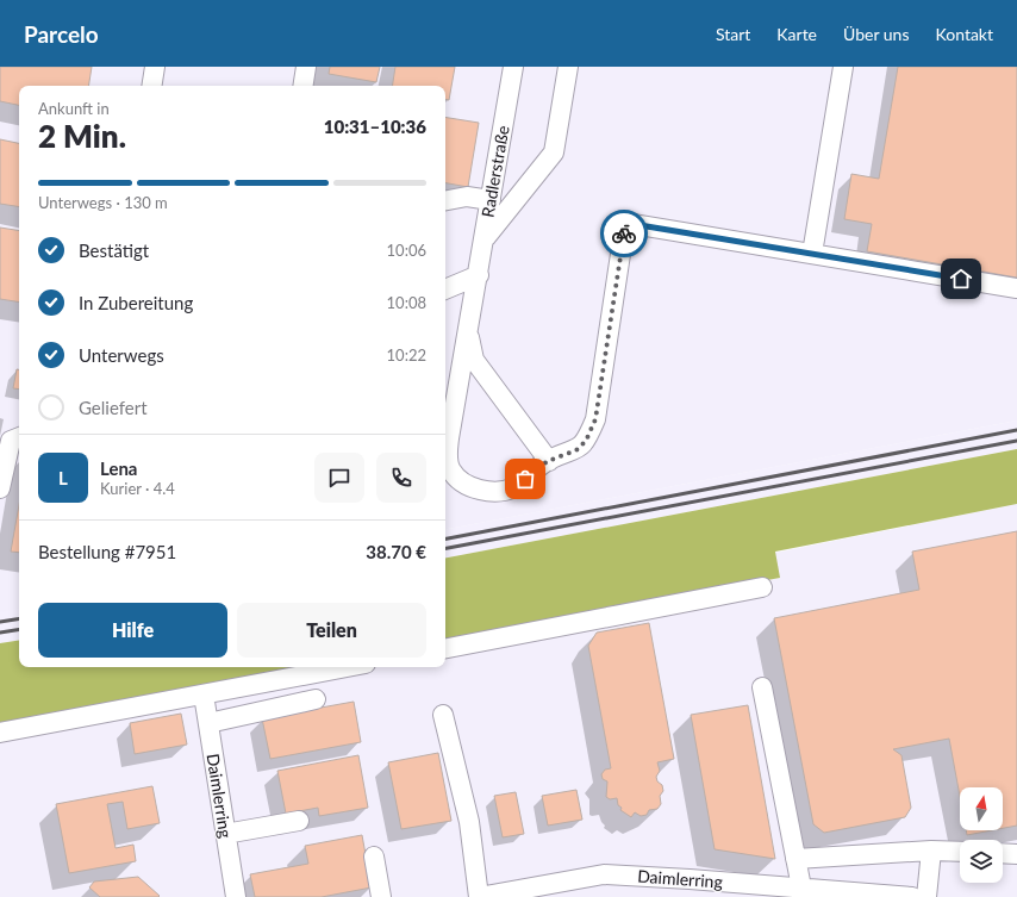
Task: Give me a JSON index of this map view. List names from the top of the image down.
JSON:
{
  "streets": {
    "street": ["Radlerstraße", "Daimlerring"]
  },
  "north": "top",
  "page": {
    "header": "Parcelo",
    "nav": [
      "Start",
      "Karte",
      "Über uns",
      "Kontakt"
    ],
    "heading": ["2 Min.", "Ankunft in", "10:31–10:36"],
    "panel": [
      "Lena",
      "Kurier · 4.4",
      "Bestellung #7951",
      "38.70 €"
    ],
    "bar": "Unterwegs · 130 m",
    "list": [
      ["Bestätigt", "10:06"],
      ["In Zubereitung", "10:08"],
      ["Unterwegs", "10:22"],
      "Geliefert"
    ],
    "round": "L",
    "buttons": ["Hilfe", "Teilen"]
  }
}
